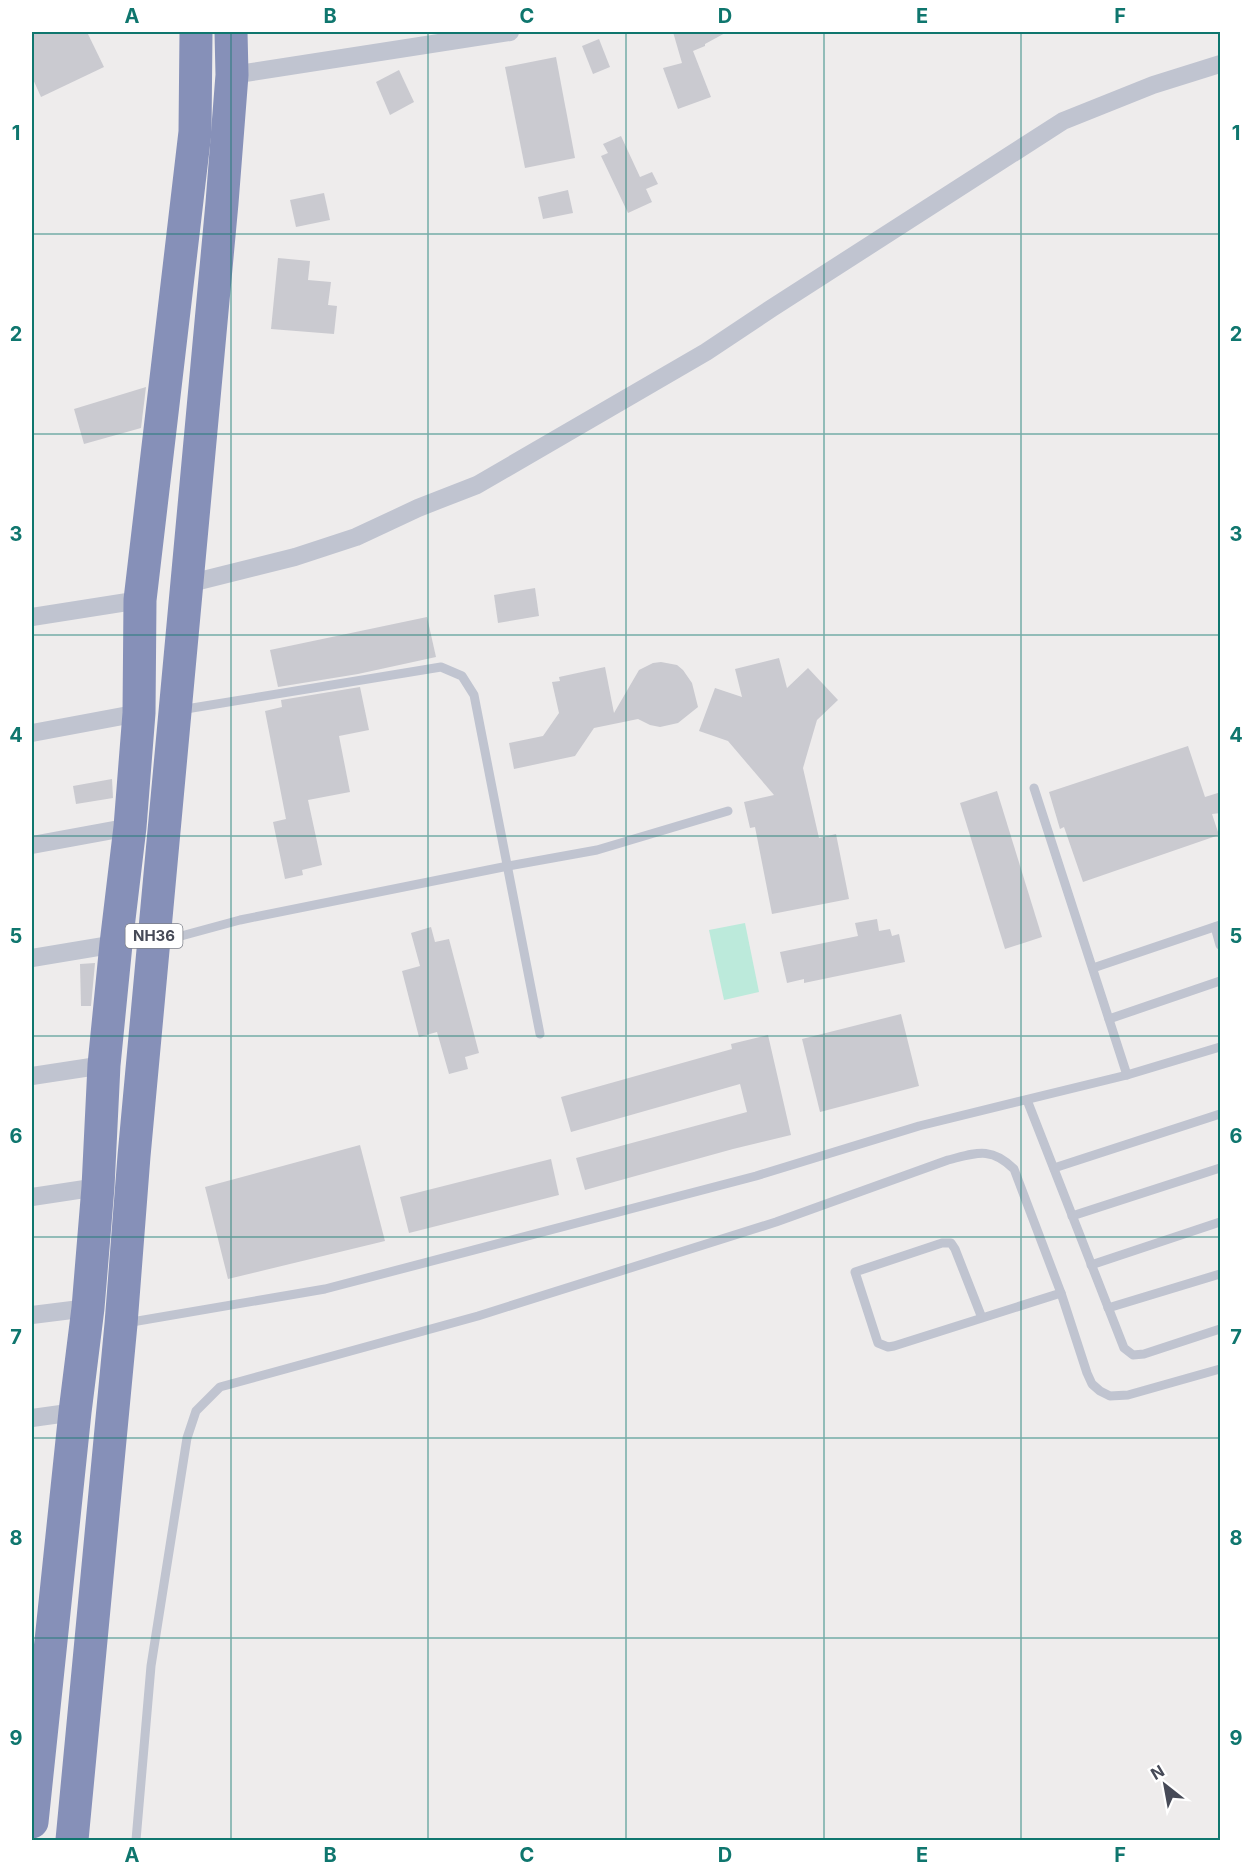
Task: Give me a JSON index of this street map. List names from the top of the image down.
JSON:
{
  "streets": {
    "highway": ["NH36"]
  },
  "north": "top left",
  "grid": {
    "columns": [
      "A",
      "B",
      "C",
      "D",
      "E",
      "F"
    ],
    "rows": [
      "1",
      "2",
      "3",
      "4",
      "5",
      "6",
      "7",
      "8",
      "9"
    ]
  }
}
